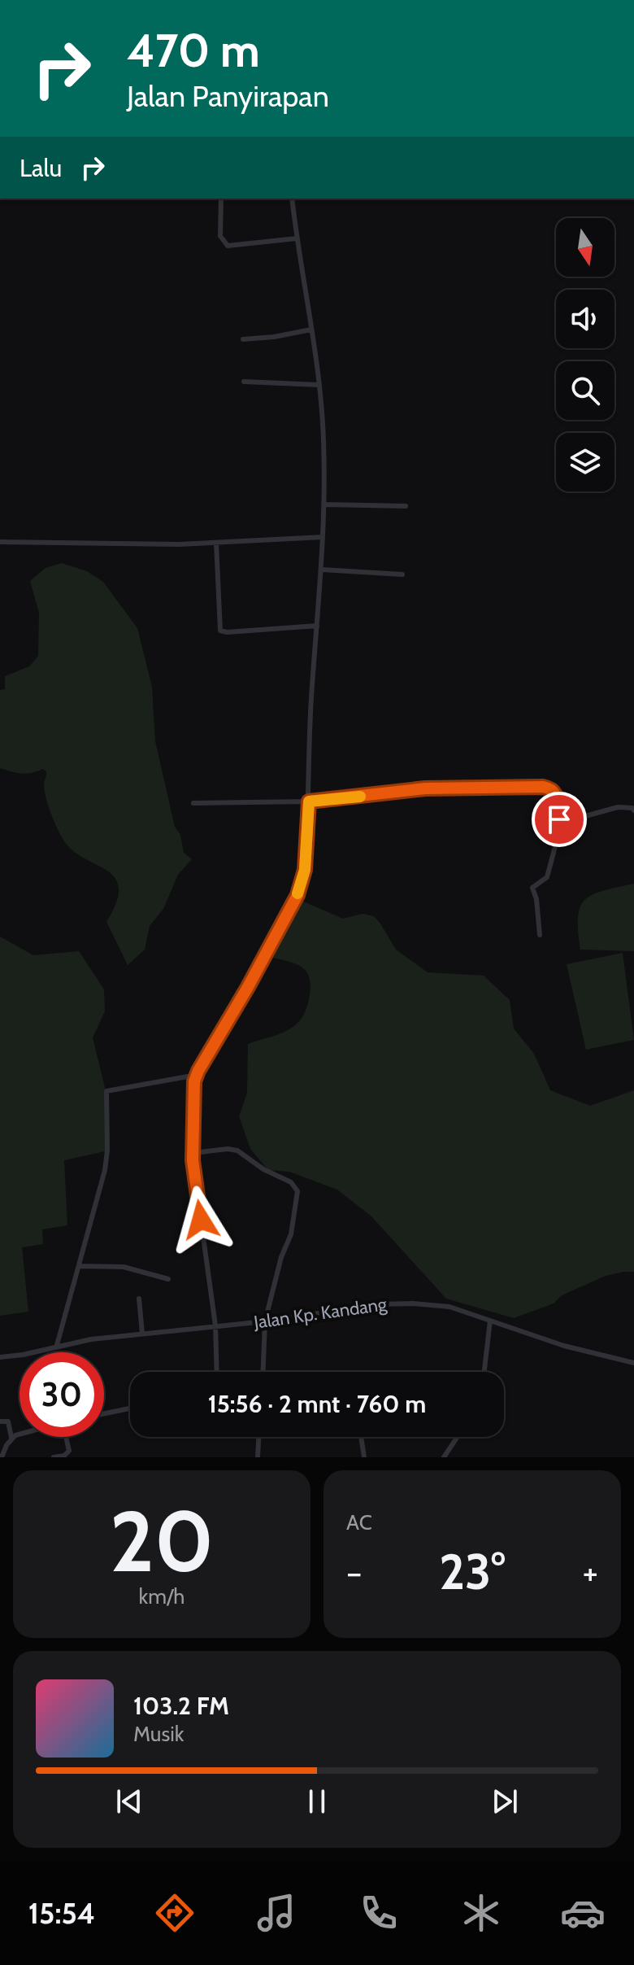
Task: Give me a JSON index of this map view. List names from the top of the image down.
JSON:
{
  "streets": {
    "street": ["Jalan Kp. Kandang"]
  },
  "north": "bottom",
  "page": {
    "turn": ["470 m", "Jalan Panyirapan"],
    "then": "Lalu",
    "limit": "30",
    "trip": "15:56 · 2 mnt · 760 m",
    "tile": [
      ["20", "km/h"],
      "AC"
    ],
    "heat": ["−", "23°", "+"],
    "song": ["103.2 FM", "Musik"],
    "tabs": "15:54"
  }
}
